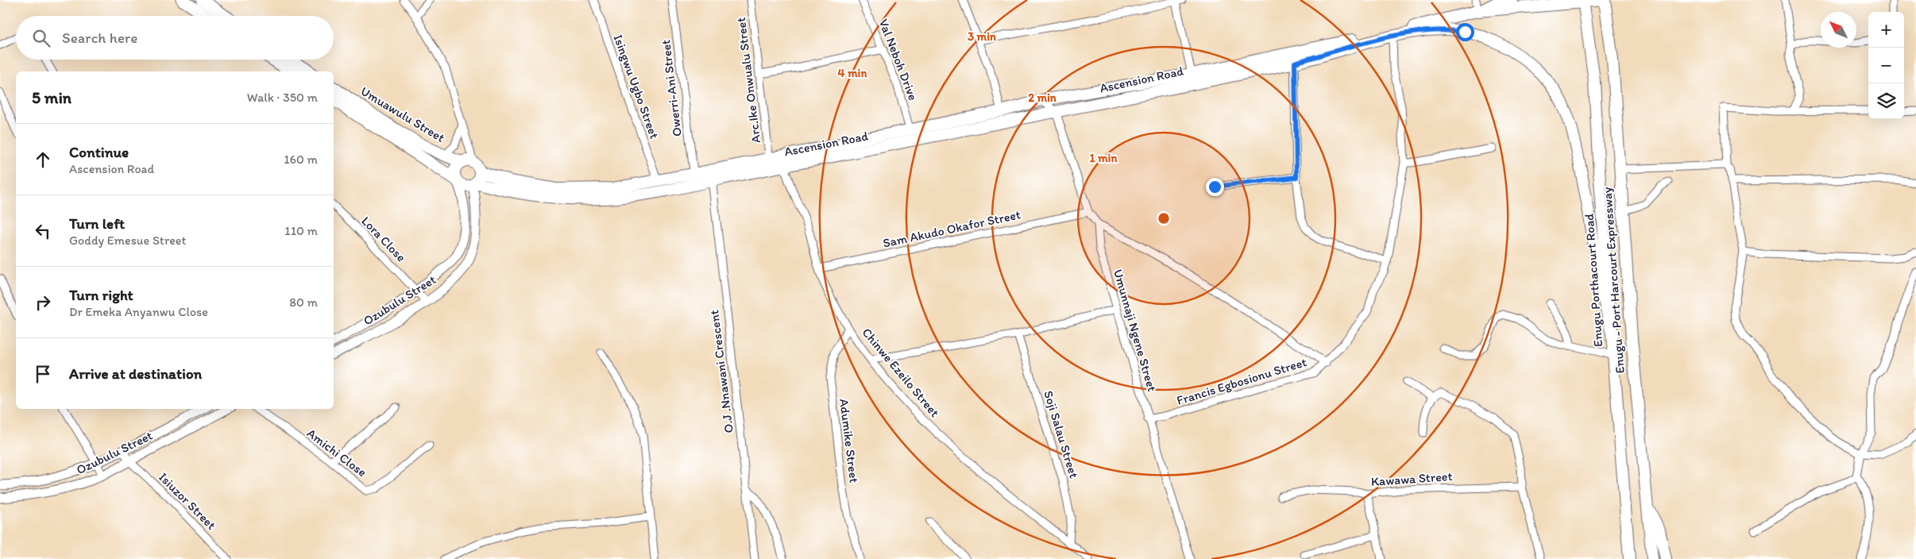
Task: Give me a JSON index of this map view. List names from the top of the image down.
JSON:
{
  "streets": {
    "main road": [
      "Ascension Road",
      "Umuawulu Street",
      "Enugu Porthacourt Road",
      "Enugu - Port Harcourt Expressway",
      "Ozubulu Street"
    ],
    "street": [
      "Val Neboh Drive",
      "Arc.Ike Onwualu Street",
      "Isingwu Ugbo Street",
      "Owerri-Ani Street",
      "Sam Akudo Okafor Street",
      "Lora Close",
      "Umunnaji Ngene Street",
      "O.J .Nnawani Crescent",
      "Chinwe Ezeilo Street",
      "Francis Egbosionu Street",
      "Soji Salau Street",
      "Adumike Street",
      "Amichi Close",
      "Kawawa Street",
      "Isiuzor Street"
    ]
  },
  "crossings": [
    ["Val Neboh Drive", "Ascension Road"],
    ["Ascension Road", "Arc.Ike Onwualu Street"],
    ["Ascension Road", "Isingwu Ugbo Street"],
    ["Ascension Road", "Owerri-Ani Street"],
    ["Ascension Road", "Umuawulu Street"],
    ["Ascension Road", "Enugu Porthacourt Road"],
    ["Ascension Road", "Ozubulu Street"],
    ["Ascension Road", "O.J .Nnawani Crescent"],
    ["Ascension Road", "Chinwe Ezeilo Street"],
    ["Ascension Road", "Francis Egbosionu Street"],
    ["Umuawulu Street", "Ozubulu Street"],
    ["Sam Akudo Okafor Street", "Chinwe Ezeilo Street"],
    ["Lora Close", "Ozubulu Street"],
    ["Ozubulu Street", "Isiuzor Street"],
    ["Umunnaji Ngene Street", "Francis Egbosionu Street"],
    ["Chinwe Ezeilo Street", "Soji Salau Street"],
    ["Chinwe Ezeilo Street", "Adumike Street"]
  ],
  "north": "top left",
  "page": {
    "map_buttons": ["+", "−"],
    "search": "Search here",
    "heading": ["5 min", "Walk · 350 m"],
    "list": [
      ["Continue", "Ascension Road", "160 m"],
      ["Turn left", "Goddy Emesue Street", "110 m"],
      ["Turn right", "Dr Emeka Anyanwu Close", "80 m"],
      "Arrive at destination"
    ]
  },
  "rings": [
    "3 min",
    "4 min",
    "2 min",
    "1 min"
  ]
}
